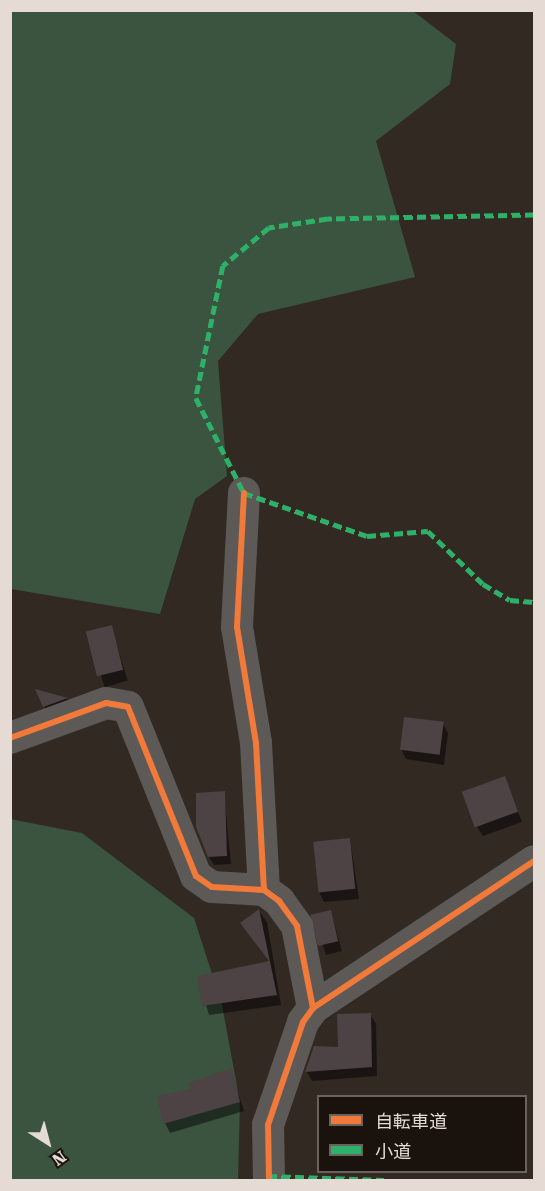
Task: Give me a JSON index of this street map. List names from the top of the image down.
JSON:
{
  "legend": ["自転車道", "小道"],
  "north": "bottom right"
}
